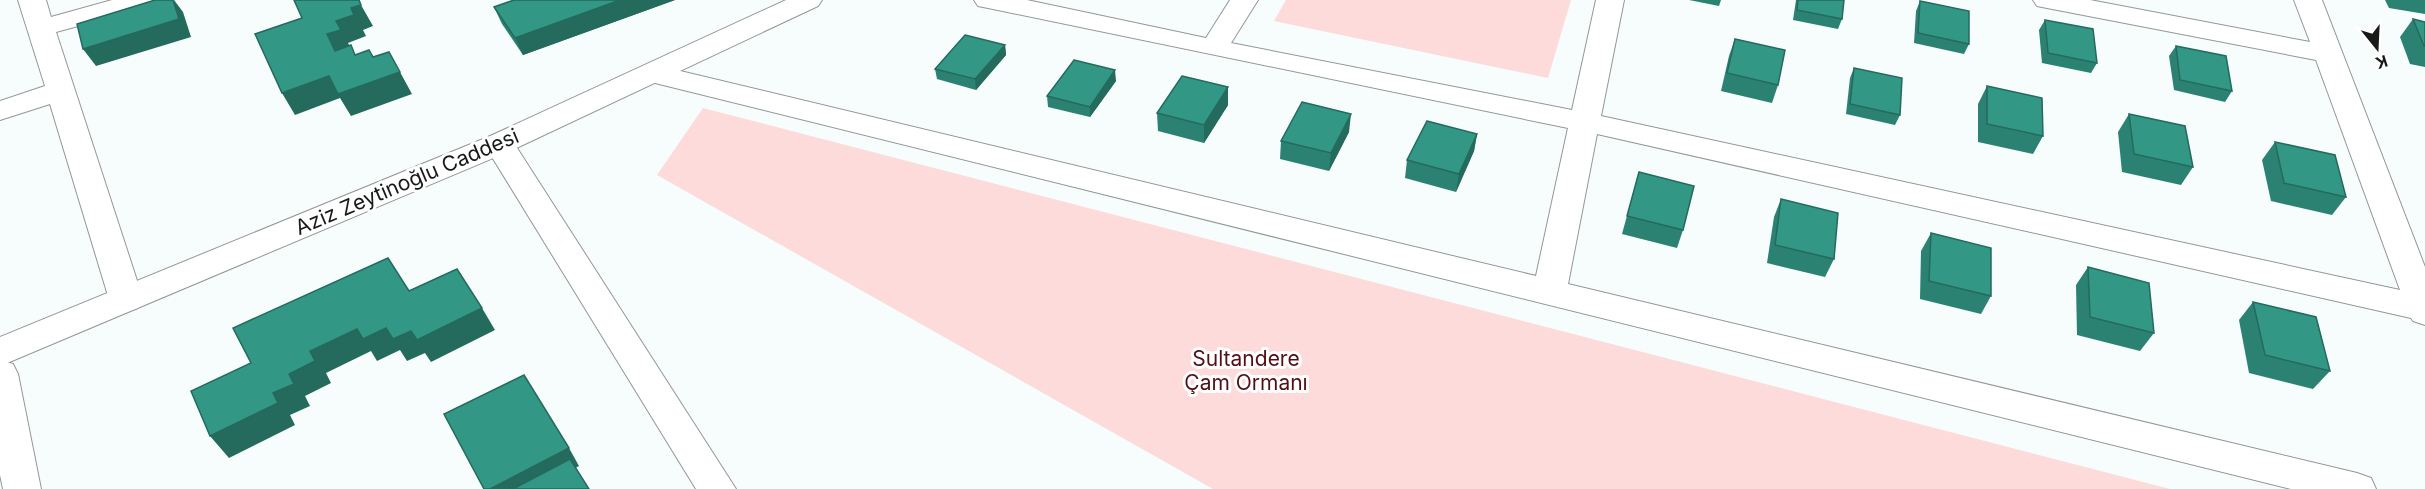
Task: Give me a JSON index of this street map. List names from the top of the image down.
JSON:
{
  "streets": {
    "street": ["Aziz Zeytinoğlu Caddesi"]
  },
  "parks": ["Sultandere Çam Ormanı"],
  "north": "bottom"
}
